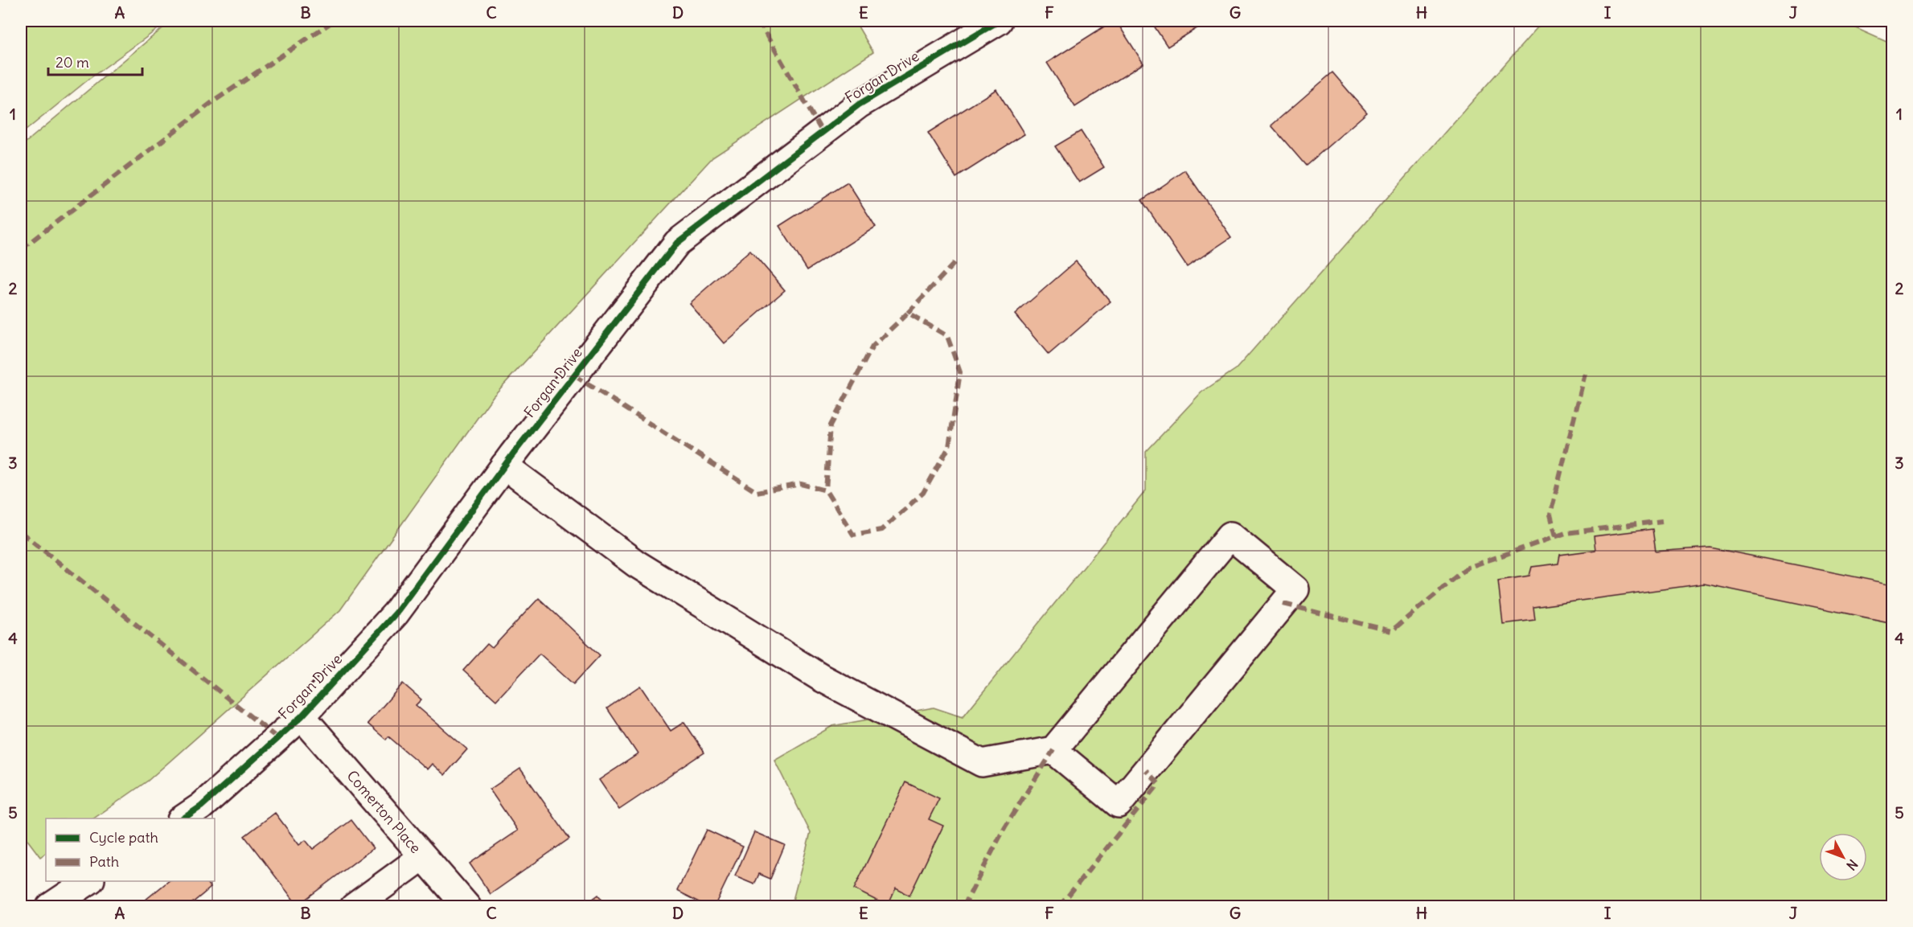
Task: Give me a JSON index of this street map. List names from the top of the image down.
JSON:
{
  "streets": {
    "street": ["Forgan Drive", "Comerton Place"]
  },
  "crossings": [
    ["Forgan Drive", "Comerton Place"]
  ],
  "legend": ["Cycle path", "Path"],
  "scale_bar": "20 m",
  "north": "bottom right",
  "grid": {
    "columns": [
      "A",
      "B",
      "C",
      "D",
      "E",
      "F",
      "G",
      "H",
      "I",
      "J"
    ],
    "rows": [
      "1",
      "2",
      "3",
      "4",
      "5"
    ]
  }
}
